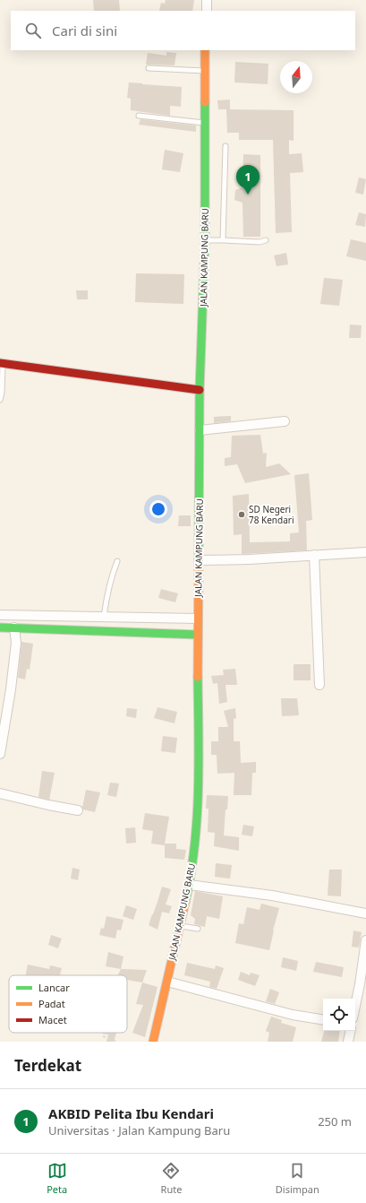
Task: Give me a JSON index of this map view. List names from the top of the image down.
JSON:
{
  "streets": {
    "street": ["JALAN KAMPUNG BARU"]
  },
  "places": ["SD Negeri 78 Kendari"],
  "legend": ["Lancar", "Padat", "Macet"],
  "north": "top",
  "page": {
    "search": "Cari di sini",
    "pins": "1",
    "heading": "Terdekat",
    "list": [
      {
        "mark": "1",
        "name": "AKBID Pelita Ibu Kendari",
        "note": "Universitas · Jalan Kampung Baru",
        "value": "250 m"
      }
    ],
    "nav": ["Peta", "Rute", "Disimpan"]
  }
}
